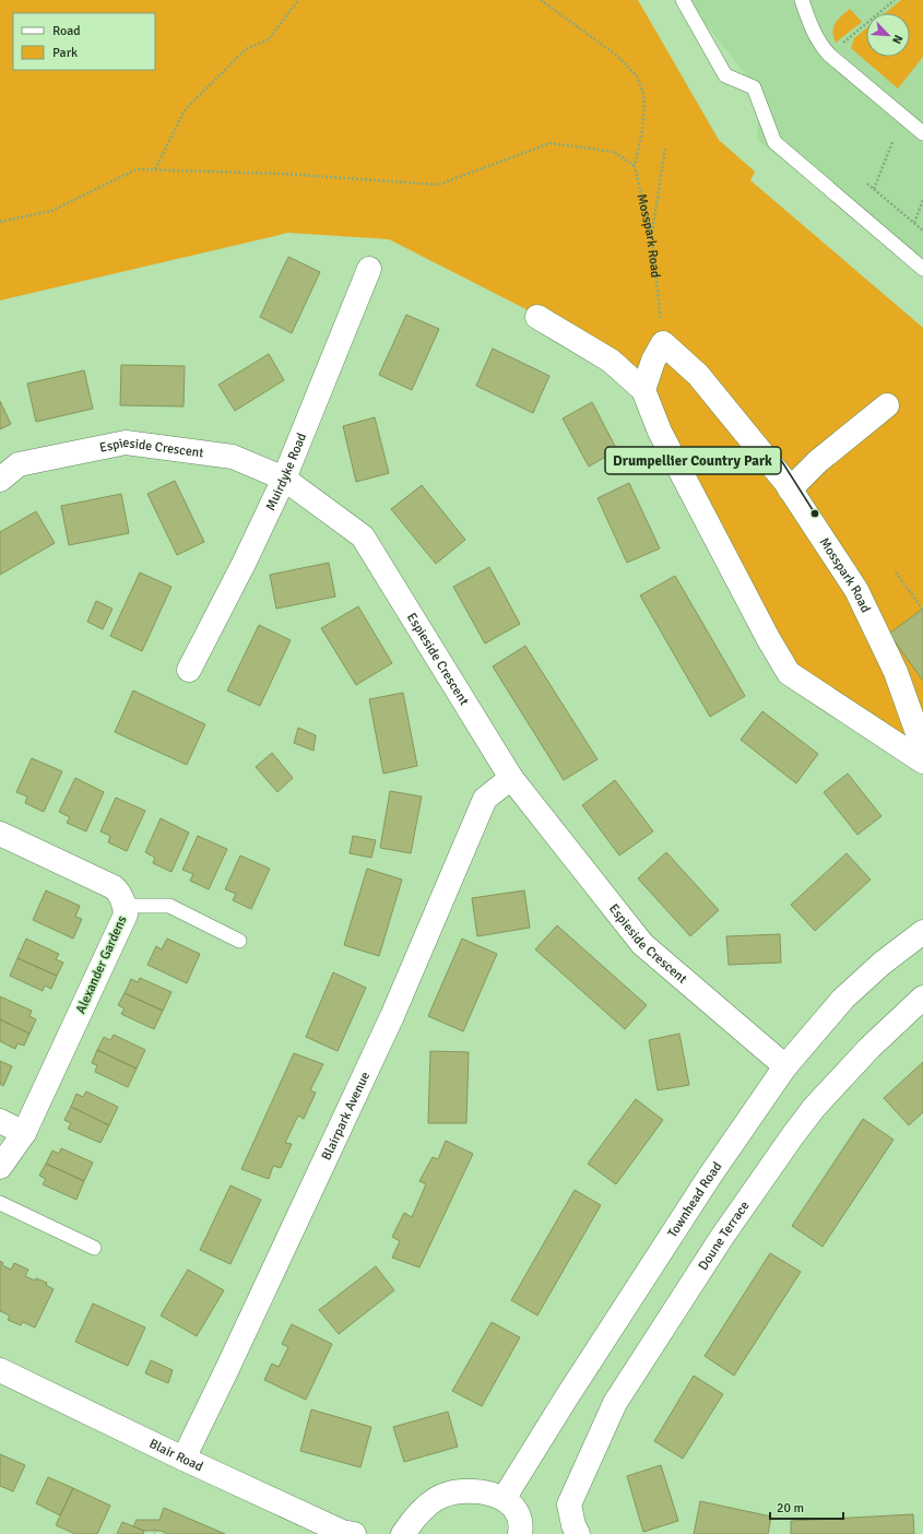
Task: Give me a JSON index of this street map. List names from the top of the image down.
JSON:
{
  "streets": {
    "street": [
      "Mosspark Road",
      "Espieside Crescent",
      "Muirdyke Road",
      "Alexander Gardens",
      "Blairpark Avenue",
      "Townhead Road",
      "Doune Terrace",
      "Blair Road"
    ]
  },
  "crossings": [
    ["Espieside Crescent", "Muirdyke Road"],
    ["Espieside Crescent", "Blairpark Avenue"],
    ["Espieside Crescent", "Townhead Road"],
    ["Blairpark Avenue", "Blair Road"]
  ],
  "places": ["Drumpellier Country Park"],
  "legend": ["Road", "Park"],
  "scale_bar": "20 m",
  "north": "bottom right"
}
